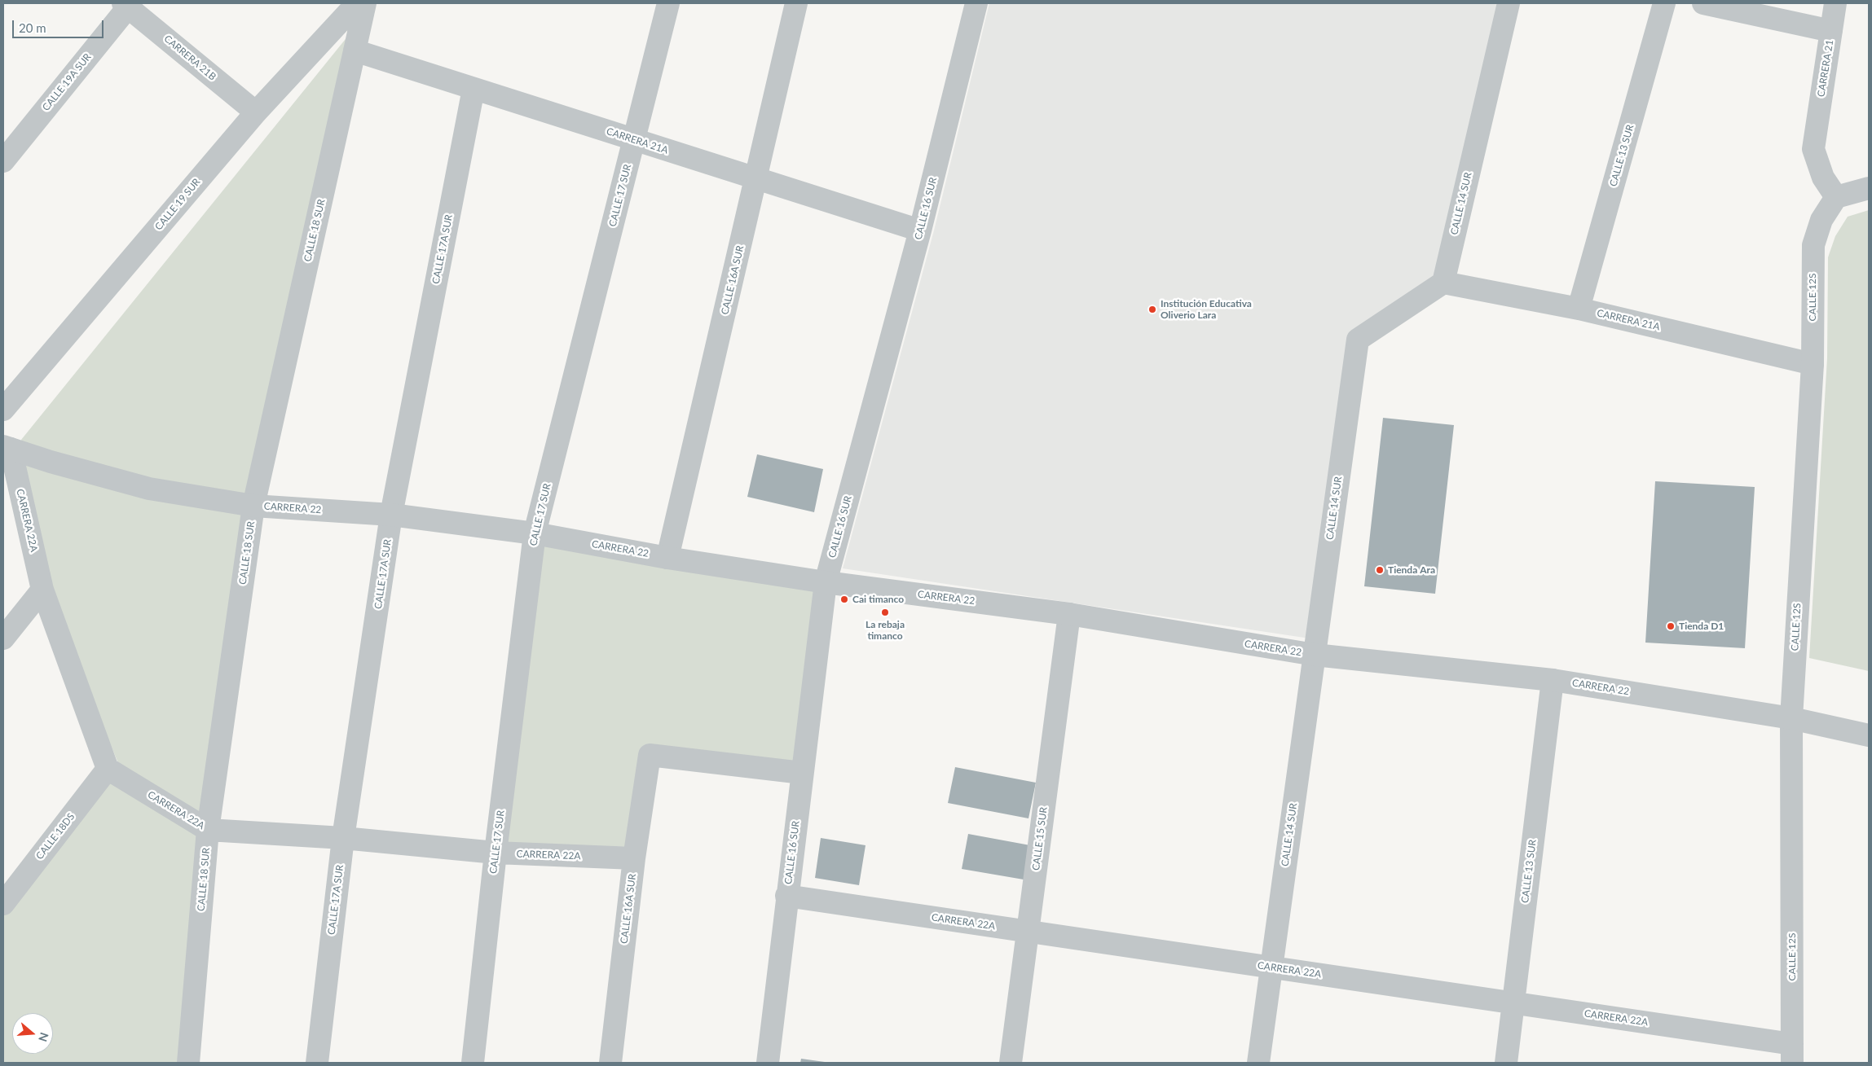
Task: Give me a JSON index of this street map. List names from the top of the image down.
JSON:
{
  "streets": {
    "street": [
      "CARRERA 21B",
      "CARRERA 21",
      "CALLE 19A SUR",
      "CARRERA 21A",
      "CALLE 13 SUR",
      "CALLE 17 SUR",
      "CALLE 14 SUR",
      "CALLE 19 SUR",
      "CALLE 16 SUR",
      "CALLE 18 SUR",
      "CALLE 17A SUR",
      "CALLE 16A SUR",
      "CALLE 12S",
      "CARRERA 22",
      "CARRERA 22A",
      "CALLE 18DS",
      "CALLE 15 SUR"
    ]
  },
  "crossings": [
    ["CARRERA 21B", "CALLE 19A SUR"],
    ["CARRERA 21B", "CALLE 19 SUR"],
    ["CARRERA 21", "CALLE 12S"],
    ["CARRERA 21A", "CALLE 13 SUR"],
    ["CARRERA 21A", "CALLE 17 SUR"],
    ["CARRERA 21A", "CALLE 14 SUR"],
    ["CARRERA 21A", "CALLE 16 SUR"],
    ["CARRERA 21A", "CALLE 18 SUR"],
    ["CARRERA 21A", "CALLE 17A SUR"],
    ["CARRERA 21A", "CALLE 16A SUR"],
    ["CARRERA 21A", "CALLE 12S"],
    ["CALLE 13 SUR", "CARRERA 22"],
    ["CALLE 13 SUR", "CARRERA 22A"],
    ["CALLE 17 SUR", "CARRERA 22"],
    ["CALLE 17 SUR", "CARRERA 22A"],
    ["CALLE 14 SUR", "CARRERA 22"],
    ["CALLE 14 SUR", "CARRERA 22A"],
    ["CALLE 16 SUR", "CALLE 16A SUR"],
    ["CALLE 16 SUR", "CARRERA 22"],
    ["CALLE 16 SUR", "CARRERA 22A"],
    ["CALLE 18 SUR", "CARRERA 22"],
    ["CALLE 18 SUR", "CARRERA 22A"],
    ["CALLE 17A SUR", "CARRERA 22"],
    ["CALLE 17A SUR", "CARRERA 22A"],
    ["CALLE 16A SUR", "CARRERA 22"],
    ["CALLE 16A SUR", "CARRERA 22A"],
    ["CALLE 12S", "CARRERA 22"],
    ["CALLE 12S", "CARRERA 22A"],
    ["CARRERA 22", "CARRERA 22A"],
    ["CARRERA 22", "CALLE 15 SUR"],
    ["CARRERA 22A", "CALLE 18DS"],
    ["CARRERA 22A", "CALLE 15 SUR"]
  ],
  "places": [
    "Institución Educativa Oliverio Lara",
    "Tienda Ara",
    "Cai timanco",
    "La rebaja timanco",
    "Tienda D1"
  ],
  "scale_bar": "20 m",
  "north": "right"
}
